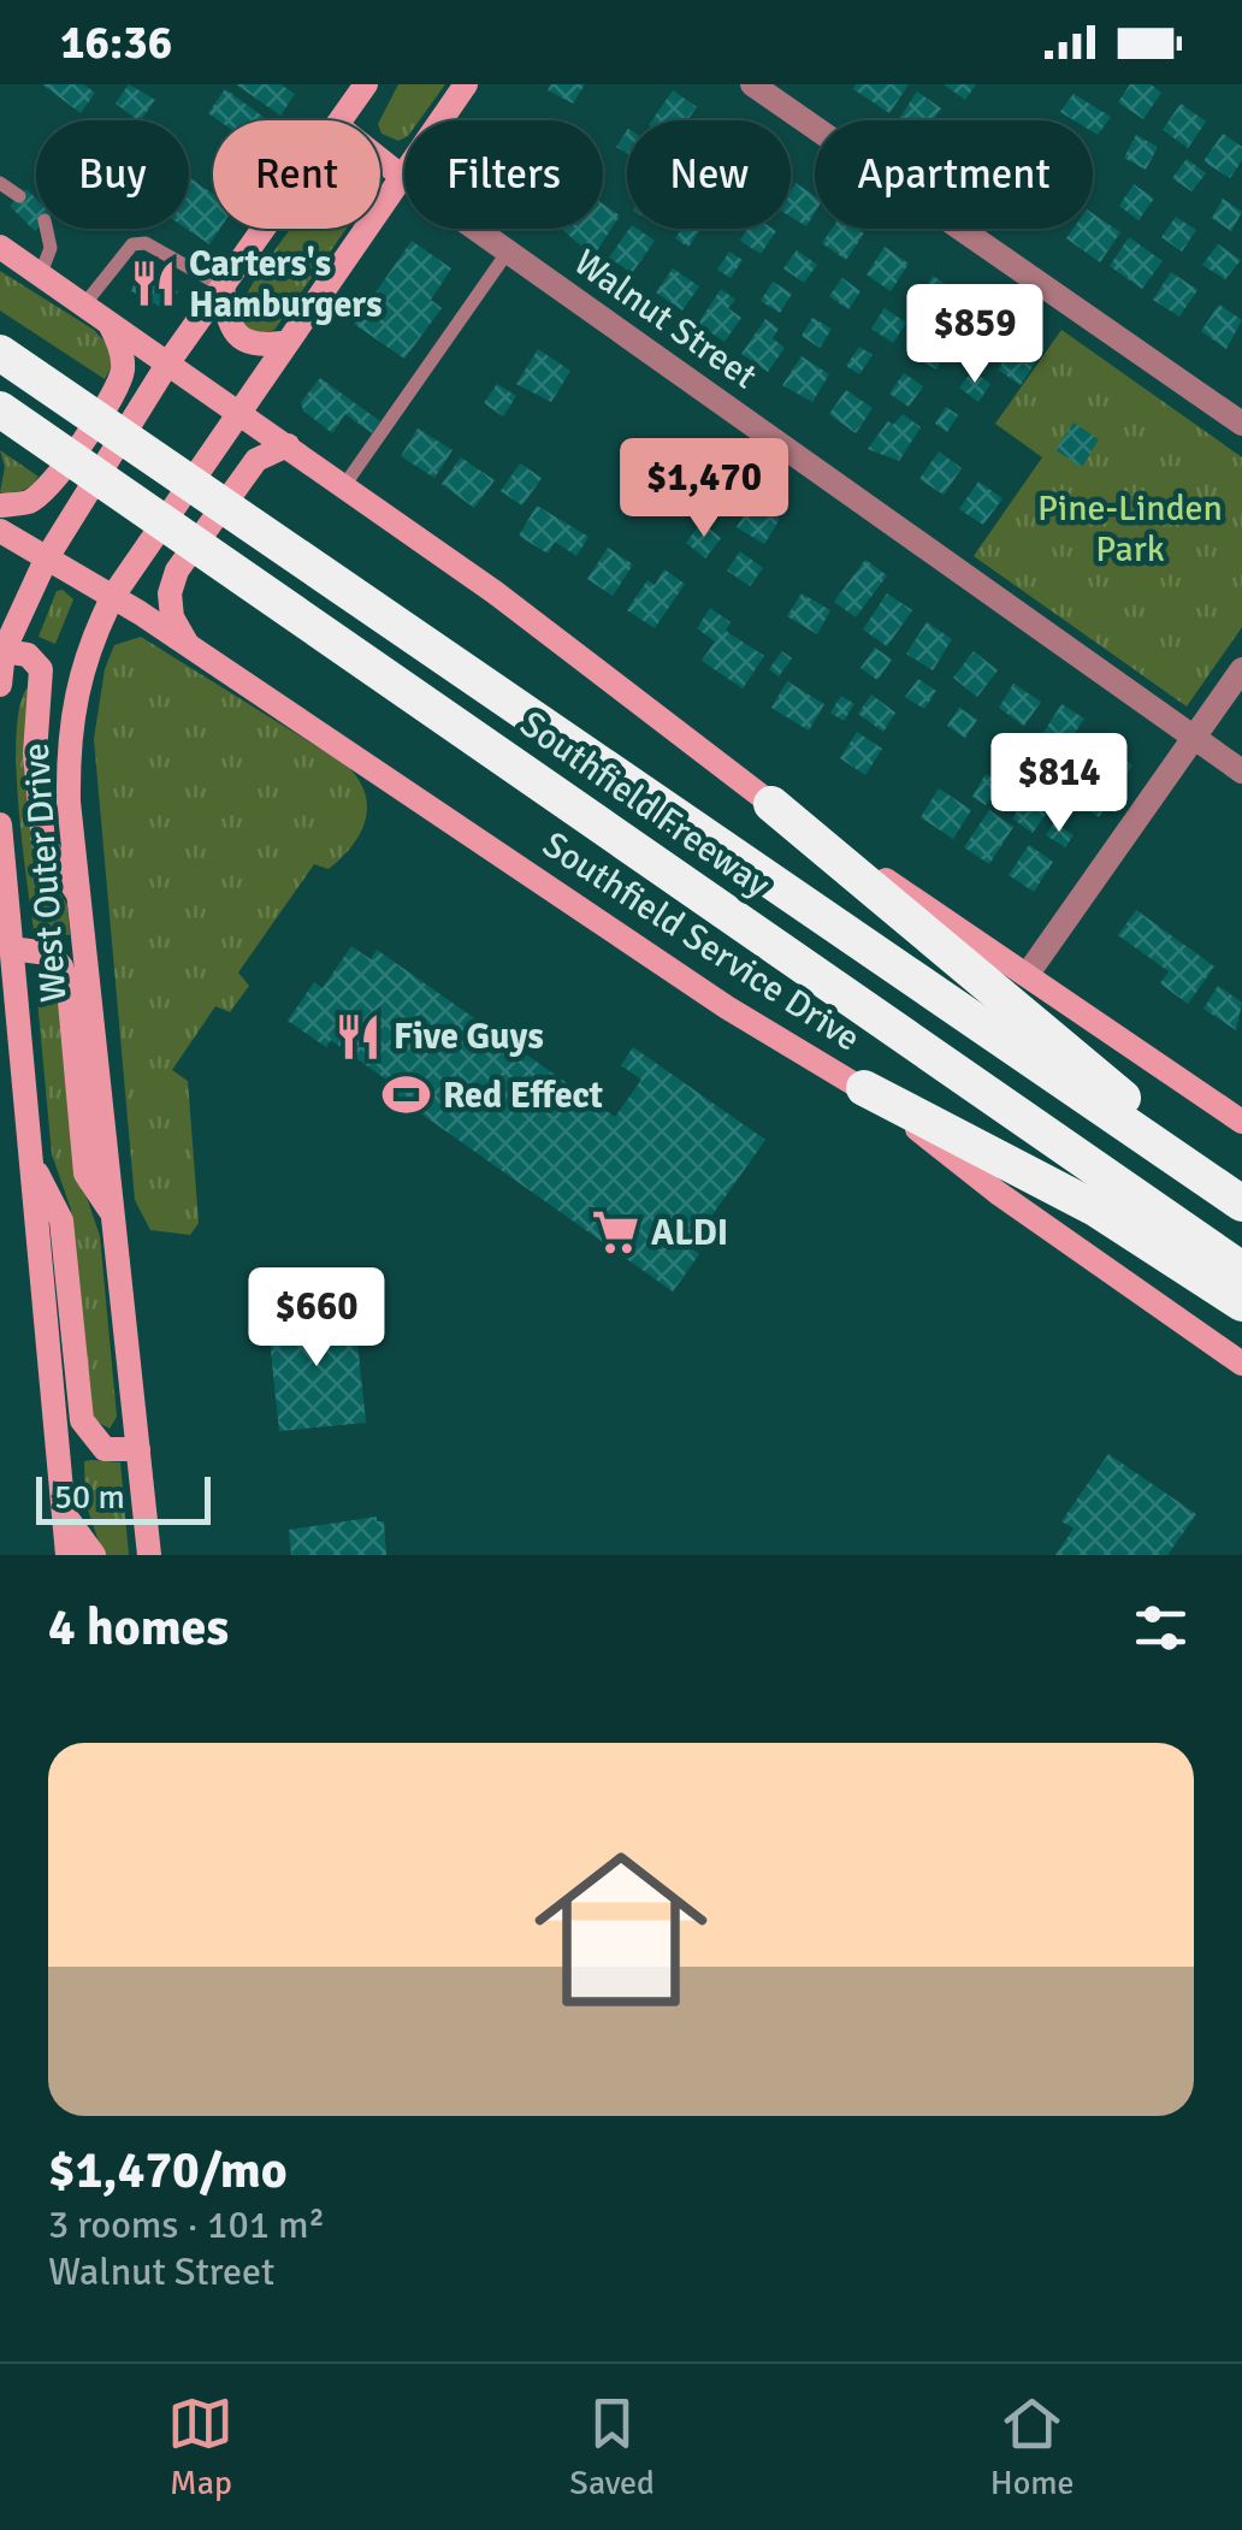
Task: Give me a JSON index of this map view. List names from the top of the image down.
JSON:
{
  "streets": {
    "highway": ["Southfield Freeway"],
    "main road": ["West Outer Drive", "Southfield Service Drive"],
    "street": ["Walnut Street"]
  },
  "crossings": [
    ["Walnut Street", "West Outer Drive"],
    ["West Outer Drive", "Southfield Service Drive"]
  ],
  "parks": ["Pine-Linden Park"],
  "places": {
    "restaurant": ["Carters's Hamburgers", "Five Guys"],
    "sports": ["Red Effect"],
    "supermarket": ["ALDI"]
  },
  "scale_bar": "50 m",
  "page": {
    "status": "16:36",
    "chip": [
      "Buy",
      "Rent",
      "Filters",
      "New",
      "Apartment"
    ],
    "price": [
      "$859",
      "$1,470",
      "$814",
      "$660"
    ],
    "scale": "50 m",
    "heading": "4 homes",
    "list": [
      {
        "name": "$1,470/mo",
        "note": "3 rooms · 101 m² · Walnut Street"
      }
    ],
    "tabs": ["Map", "Saved", "Home"]
  }
}
